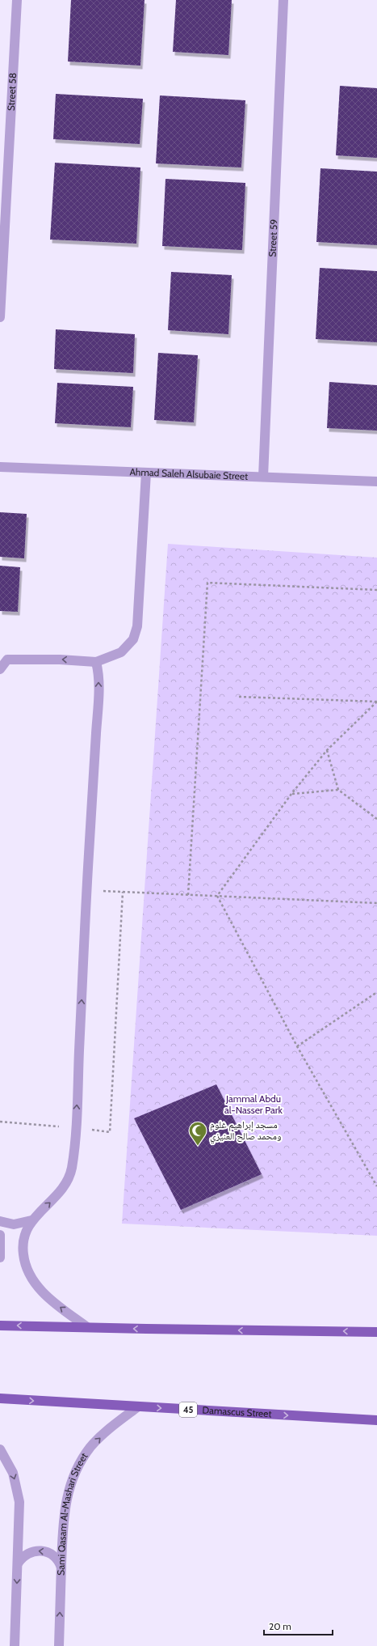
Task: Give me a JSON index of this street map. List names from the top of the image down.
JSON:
{
  "streets": {
    "main road": ["45", "Damascus Street"],
    "street": [
      "Street 58",
      "Street 59",
      "Ahmad Saleh Alsubaie Street",
      "Sami Qasam Al-Mashari Street"
    ]
  },
  "crossings": [
    ["Street 59", "Ahmad Saleh Alsubaie Street"],
    ["Damascus Street", "Sami Qasam Al-Mashari Street"]
  ],
  "parks": ["Jammal Abdu al-Nasser Park"],
  "places": {
    "mosque": ["مسجد إبراهيم غلوم ومحمد صالح العنيزي"]
  },
  "scale_bar": "20 m"
}
